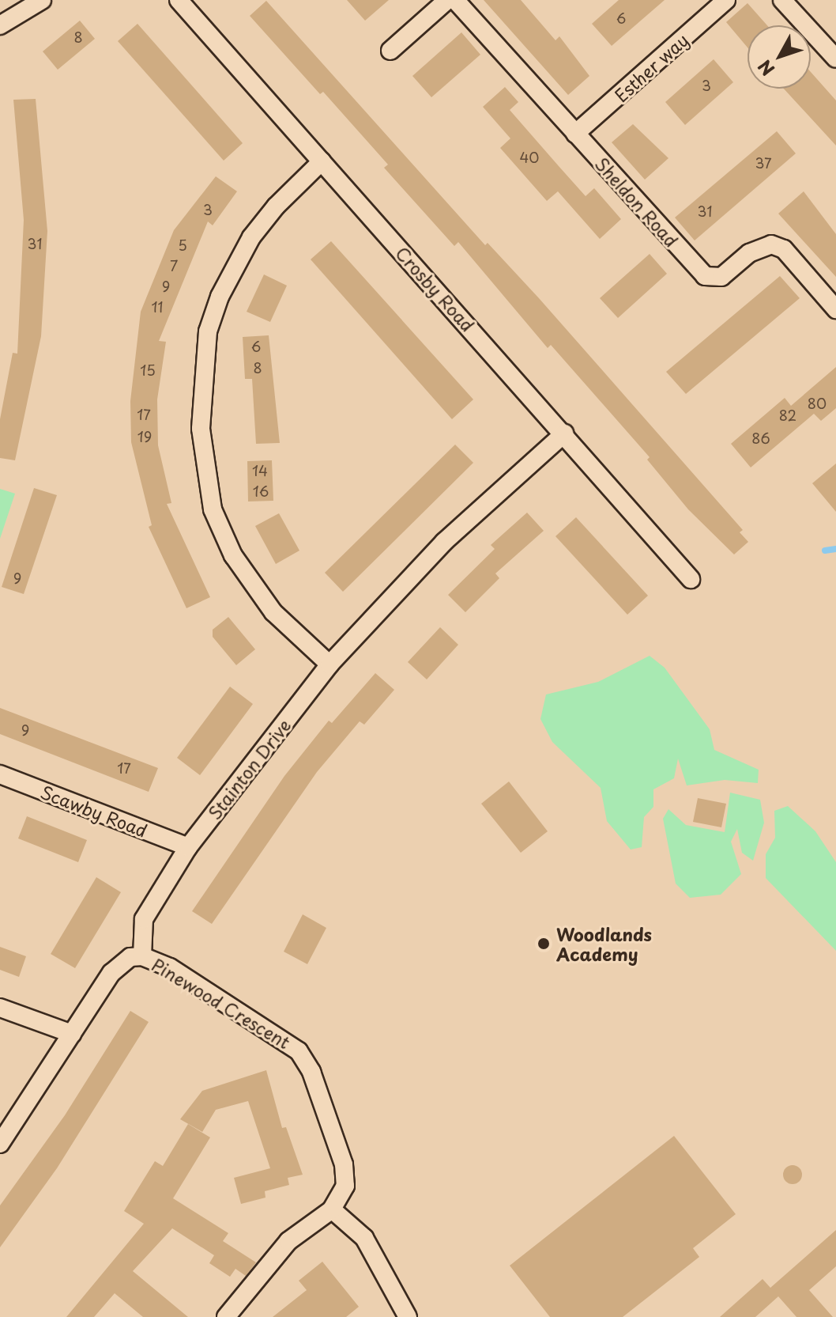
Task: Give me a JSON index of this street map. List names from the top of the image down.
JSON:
{
  "streets": {
    "street": [
      "Esther way",
      "Sheldon Road",
      "Crosby Road",
      "Stainton Drive",
      "Scawby Road",
      "Pinewood Crescent"
    ]
  },
  "crossings": [
    ["Esther way", "Sheldon Road"],
    ["Crosby Road", "Stainton Drive"],
    ["Stainton Drive", "Scawby Road"],
    ["Stainton Drive", "Pinewood Crescent"]
  ],
  "places": ["Woodlands Academy"],
  "house_numbers": [
    "6",
    "8",
    "3",
    "40",
    "37",
    "3",
    "31",
    "31",
    "5",
    "7",
    "9",
    "11",
    "6",
    "8",
    "15",
    "80",
    "17",
    "82",
    "19",
    "86",
    "14",
    "16",
    "9",
    "9",
    "17"
  ],
  "north": "bottom left"
}
